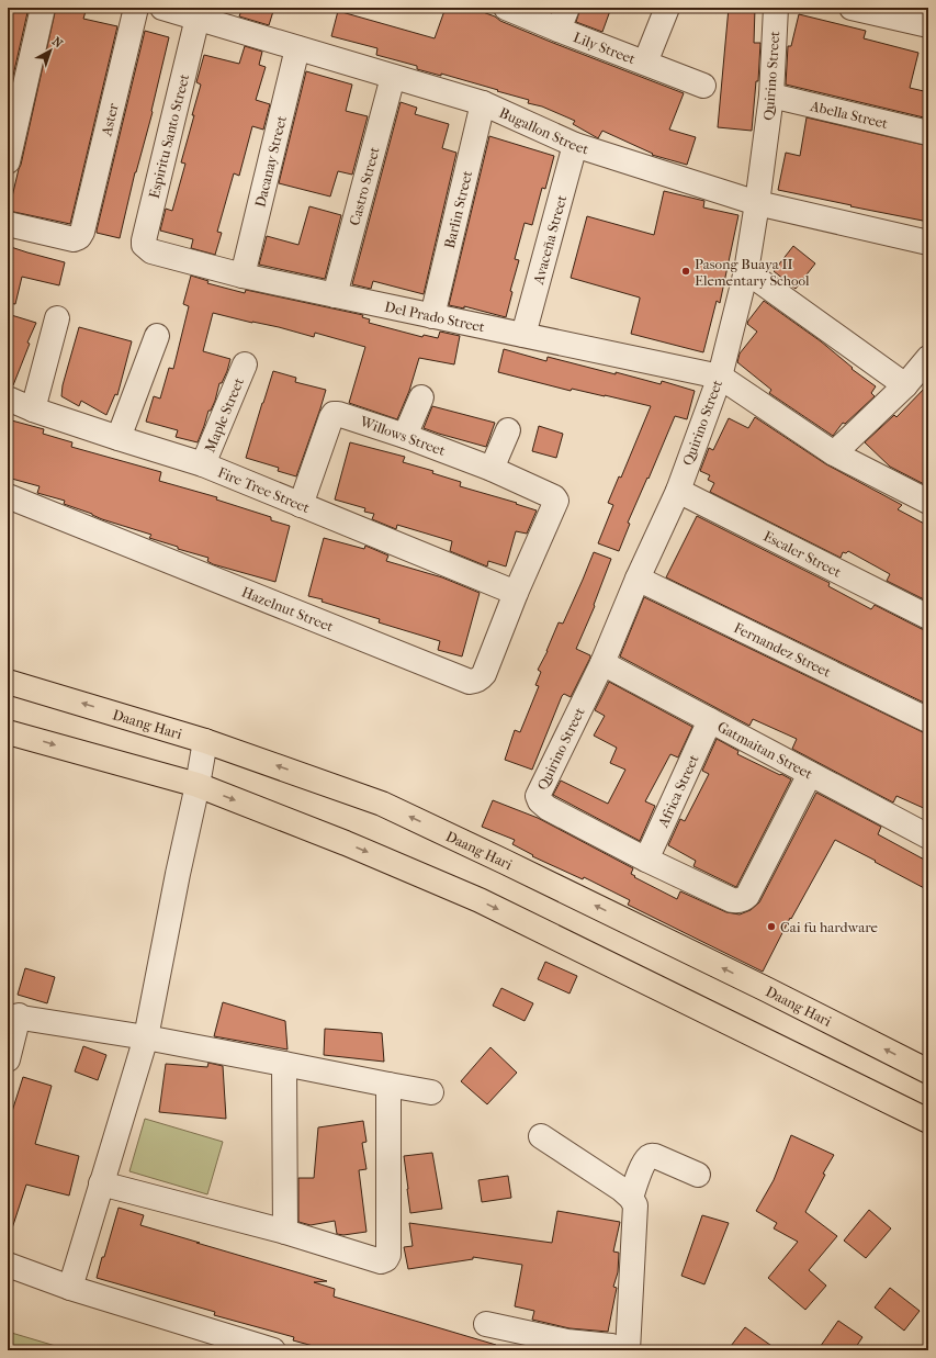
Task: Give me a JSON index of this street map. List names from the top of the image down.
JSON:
{
  "streets": {
    "main road": ["Daang Hari"],
    "street": [
      "Lily Street",
      "Quirino Street",
      "Abella Street",
      "Aster",
      "Bugallon Street",
      "Espiritu Santo Street",
      "Dacanay Street",
      "Castro Street",
      "Barlin Street",
      "Avaceña Street",
      "Del Prado Street",
      "Maple Street",
      "Willows Street",
      "Fire Tree Street",
      "Escaler Street",
      "Hazelnut Street",
      "Fernandez Street",
      "Gatmaitan Street",
      "Africa Street"
    ]
  },
  "crossings": [
    ["Quirino Street", "Abella Street"],
    ["Quirino Street", "Bugallon Street"],
    ["Quirino Street", "Del Prado Street"],
    ["Quirino Street", "Escaler Street"],
    ["Quirino Street", "Fernandez Street"],
    ["Quirino Street", "Gatmaitan Street"],
    ["Quirino Street", "Africa Street"],
    ["Bugallon Street", "Espiritu Santo Street"],
    ["Bugallon Street", "Dacanay Street"],
    ["Bugallon Street", "Castro Street"],
    ["Bugallon Street", "Barlin Street"],
    ["Bugallon Street", "Avaceña Street"],
    ["Espiritu Santo Street", "Del Prado Street"],
    ["Dacanay Street", "Del Prado Street"],
    ["Castro Street", "Del Prado Street"],
    ["Barlin Street", "Del Prado Street"],
    ["Avaceña Street", "Del Prado Street"],
    ["Maple Street", "Fire Tree Street"],
    ["Willows Street", "Fire Tree Street"],
    ["Willows Street", "Hazelnut Street"],
    ["Fire Tree Street", "Hazelnut Street"],
    ["Gatmaitan Street", "Africa Street"]
  ],
  "places": ["Pasong Buaya II Elementary School", "Cai fu hardware"],
  "north": "top right"
}
